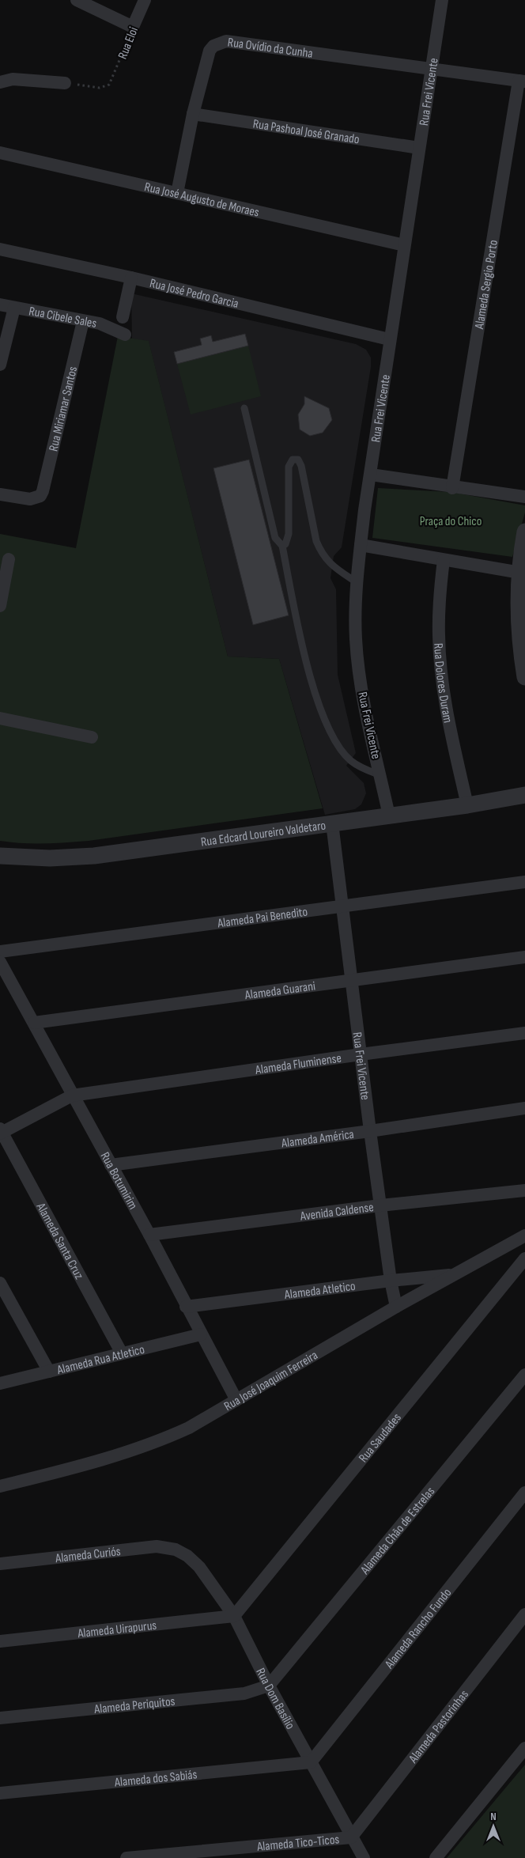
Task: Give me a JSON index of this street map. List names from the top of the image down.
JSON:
{
  "streets": {
    "street": [
      "Rua Eloi",
      "Rua Ovídio da Cunha",
      "Rua Frei Vicente",
      "Rua Pashoal José Granado",
      "Rua José Augusto de Moraes",
      "Alameda Sergio Porto",
      "Rua José Pedro Garcia",
      "Rua Cibele Sales",
      "Rua Miriamar Santos",
      "Rua Dolores Duram",
      "Rua Edcard Loureiro Valdetaro",
      "Alameda Pai Benedito",
      "Alameda Guarani",
      "Alameda Fluminense",
      "Alameda América",
      "Rua Botumirim",
      "Avenida Caldense",
      "Alameda Santa Cruz",
      "Alameda Atletico",
      "Alameda Rua Atletico",
      "Rua José Joaquim Ferreira",
      "Rua Saudades",
      "Alameda Chão de Estrelas",
      "Alameda Curiós",
      "Alameda Rancho Fundo",
      "Alameda Uirapurus",
      "Rua Dom Basílio",
      "Alameda Periquitos",
      "Alameda Pastorinhas",
      "Alameda dos Sabiás",
      "Alameda Tico-Ticos"
    ]
  },
  "crossings": [
    ["Rua Ovídio da Cunha", "Rua Frei Vicente"],
    ["Rua Ovídio da Cunha", "Rua Pashoal José Granado"],
    ["Rua Ovídio da Cunha", "Rua José Augusto de Moraes"],
    ["Rua Ovídio da Cunha", "Alameda Sergio Porto"],
    ["Rua Frei Vicente", "Rua Pashoal José Granado"],
    ["Rua Frei Vicente", "Rua José Augusto de Moraes"],
    ["Rua Frei Vicente", "Rua José Pedro Garcia"],
    ["Rua Frei Vicente", "Rua Edcard Loureiro Valdetaro"],
    ["Rua Frei Vicente", "Alameda Pai Benedito"],
    ["Rua Frei Vicente", "Alameda Guarani"],
    ["Rua Frei Vicente", "Alameda Fluminense"],
    ["Rua Frei Vicente", "Alameda América"],
    ["Rua Frei Vicente", "Avenida Caldense"],
    ["Rua Frei Vicente", "Alameda Atletico"],
    ["Rua Frei Vicente", "Rua José Joaquim Ferreira"],
    ["Rua Cibele Sales", "Rua Miriamar Santos"],
    ["Rua Dolores Duram", "Rua Edcard Loureiro Valdetaro"],
    ["Alameda Guarani", "Rua Botumirim"],
    ["Alameda Fluminense", "Rua Botumirim"],
    ["Alameda Fluminense", "Alameda Santa Cruz"],
    ["Alameda América", "Rua Botumirim"],
    ["Rua Botumirim", "Avenida Caldense"],
    ["Rua Botumirim", "Alameda Atletico"],
    ["Rua Botumirim", "Alameda Rua Atletico"],
    ["Rua Botumirim", "Rua José Joaquim Ferreira"],
    ["Alameda Santa Cruz", "Alameda Rua Atletico"],
    ["Alameda Atletico", "Rua José Joaquim Ferreira"],
    ["Rua Saudades", "Alameda Uirapurus"],
    ["Rua Saudades", "Rua Dom Basílio"],
    ["Alameda Chão de Estrelas", "Rua Dom Basílio"],
    ["Alameda Chão de Estrelas", "Alameda Periquitos"],
    ["Alameda Curiós", "Rua Dom Basílio"],
    ["Alameda Rancho Fundo", "Rua Dom Basílio"],
    ["Alameda Rancho Fundo", "Alameda dos Sabiás"],
    ["Alameda Uirapurus", "Rua Dom Basílio"],
    ["Rua Dom Basílio", "Alameda Periquitos"],
    ["Rua Dom Basílio", "Alameda Pastorinhas"],
    ["Rua Dom Basílio", "Alameda dos Sabiás"],
    ["Rua Dom Basílio", "Alameda Tico-Ticos"],
    ["Alameda Pastorinhas", "Alameda Tico-Ticos"]
  ],
  "parks": ["Praça do Chico"],
  "north": "top"
}
